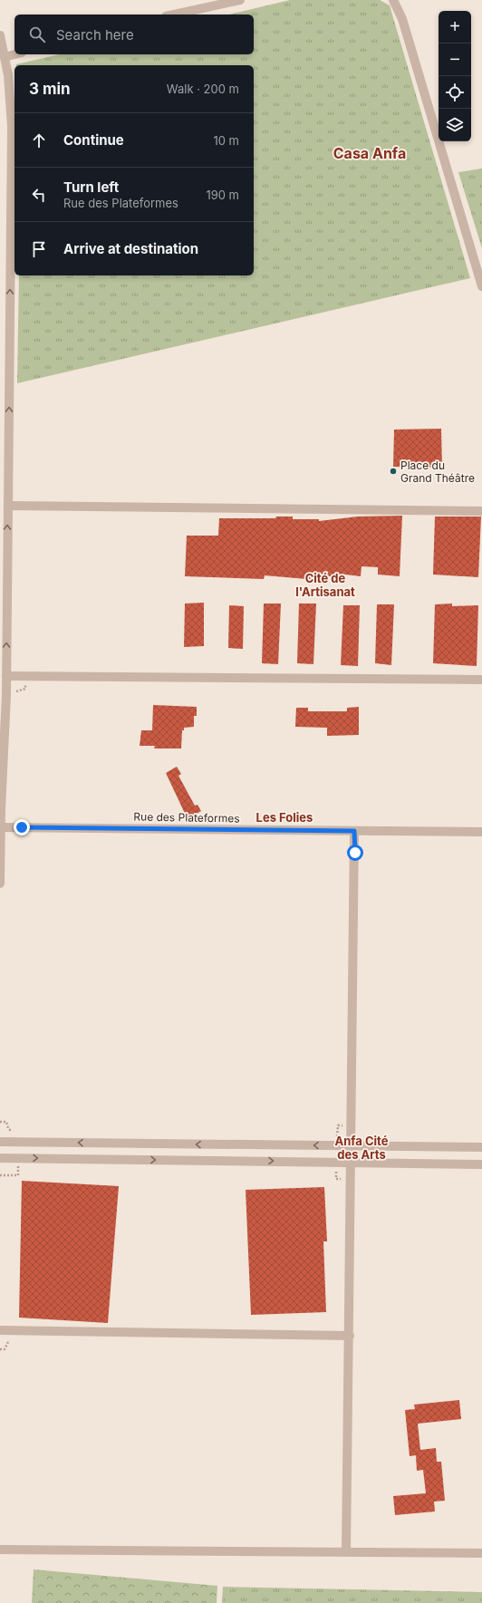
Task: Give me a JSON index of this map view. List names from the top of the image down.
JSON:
{
  "streets": {
    "street": ["Rue des Plateformes"]
  },
  "districts": [
    "Casa Anfa",
    "Cité de l'Artisanat",
    "Les Folies",
    "Anfa Cité des Arts"
  ],
  "places": ["Place du Grand Théâtre"],
  "page": {
    "map_buttons": ["+", "−"],
    "search": "Search here",
    "heading": ["3 min", "Walk · 200 m"],
    "list": [
      ["Continue", "10 m"],
      ["Turn left", "Rue des Plateformes", "190 m"],
      "Arrive at destination"
    ]
  }
}
